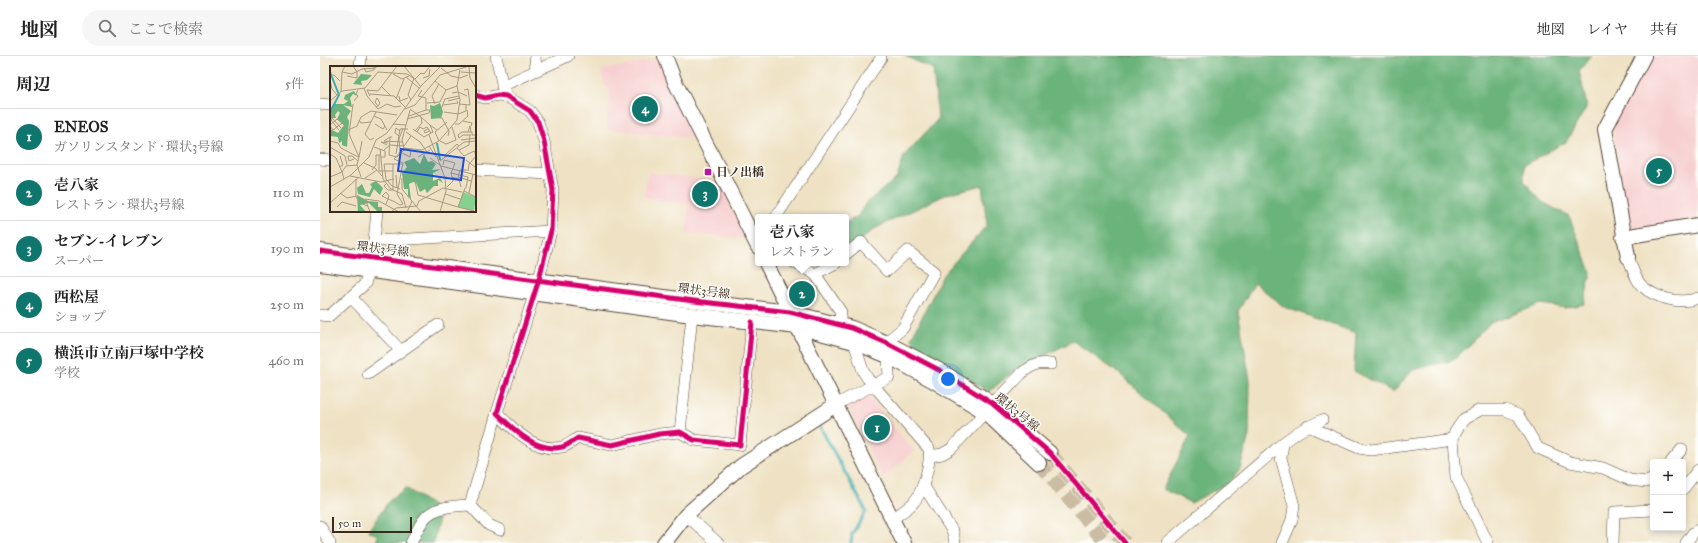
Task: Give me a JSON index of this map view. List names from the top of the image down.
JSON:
{
  "streets": {
    "street": ["環状3号線"]
  },
  "places": {
    "transit": ["日ノ出橋"]
  },
  "scale_bar": "50 m",
  "page": {
    "header": "地図",
    "search": "ここで検索",
    "nav": ["地図", "レイヤ", "共有"],
    "heading": ["周辺", "5件"],
    "pins": [
      "4",
      "5",
      "3",
      "2",
      "1"
    ],
    "list": [
      {
        "mark": "1",
        "name": "ENEOS",
        "note": "ガソリンスタンド · 環状3号線",
        "value": "50 m"
      },
      {
        "mark": "2",
        "name": "壱八家",
        "note": "レストラン · 環状3号線",
        "value": "110 m"
      },
      {
        "mark": "3",
        "name": "セブン-イレブン",
        "note": "スーパー",
        "value": "190 m"
      },
      {
        "mark": "4",
        "name": "西松屋",
        "note": "ショップ",
        "value": "250 m"
      },
      {
        "mark": "5",
        "name": "横浜市立南戸塚中学校",
        "note": "学校",
        "value": "460 m"
      }
    ],
    "popup": ["壱八家", "レストラン"],
    "map_buttons": ["+", "−"],
    "scale": "50 m"
  }
}
